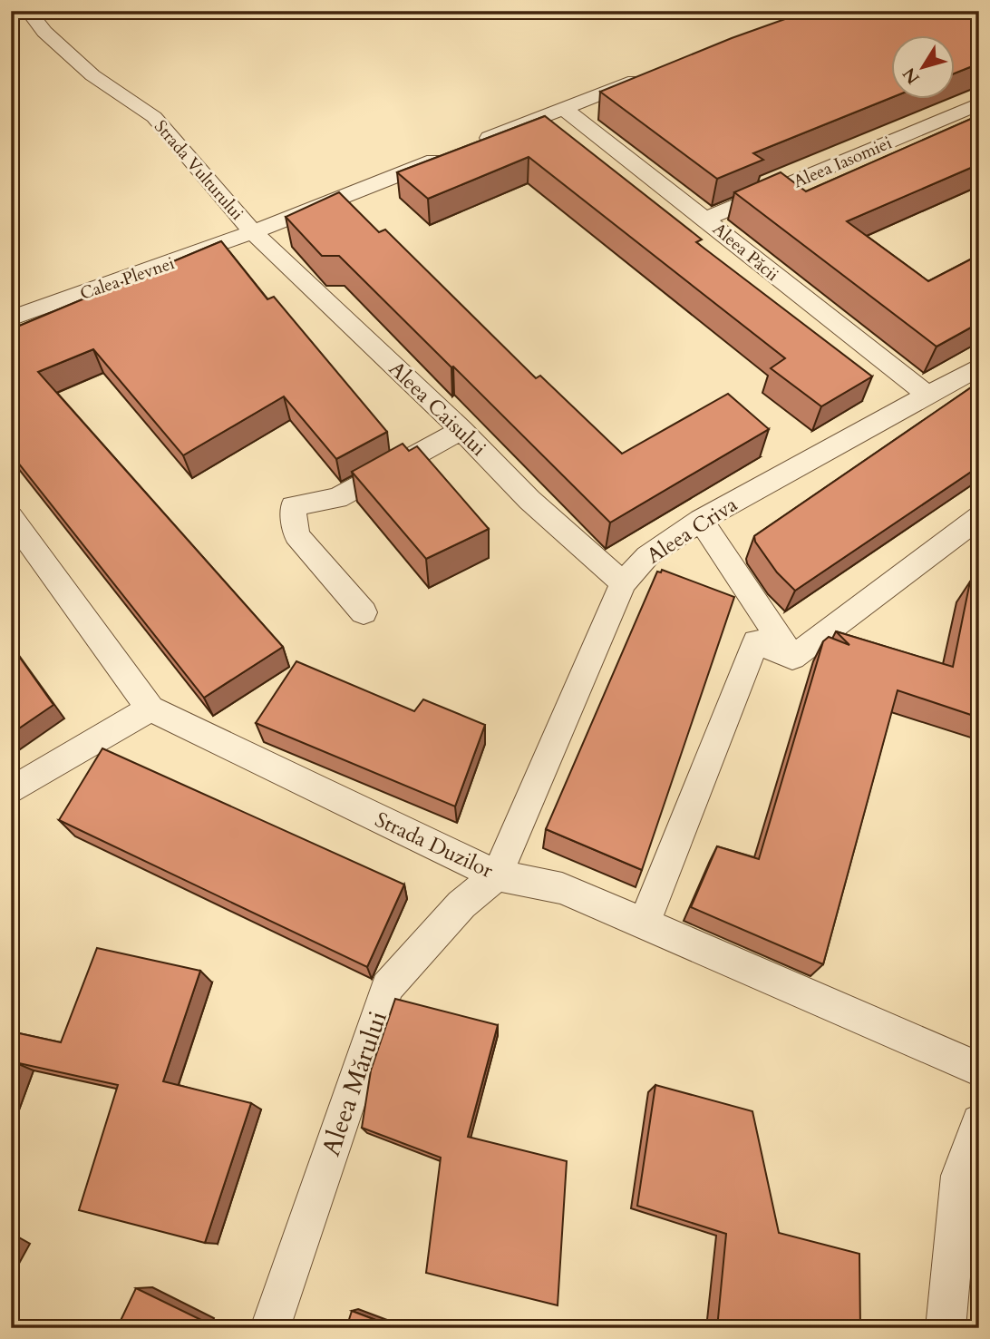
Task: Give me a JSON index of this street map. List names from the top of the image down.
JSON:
{
  "streets": {
    "street": [
      "Aleea Iasomiei",
      "Strada Vulturului",
      "Aleea Păcii",
      "Calea Plevnei",
      "Aleea Caisului",
      "Aleea Criva",
      "Strada Duzilor",
      "Aleea Mărului"
    ]
  },
  "crossings": [
    ["Aleea Iasomiei", "Aleea Păcii"],
    ["Strada Vulturului", "Calea Plevnei"],
    ["Strada Vulturului", "Aleea Caisului"],
    ["Aleea Păcii", "Aleea Criva"],
    ["Calea Plevnei", "Aleea Caisului"],
    ["Aleea Caisului", "Aleea Criva"],
    ["Aleea Criva", "Strada Duzilor"],
    ["Aleea Criva", "Aleea Mărului"],
    ["Strada Duzilor", "Aleea Mărului"]
  ],
  "north": "bottom left"
}
